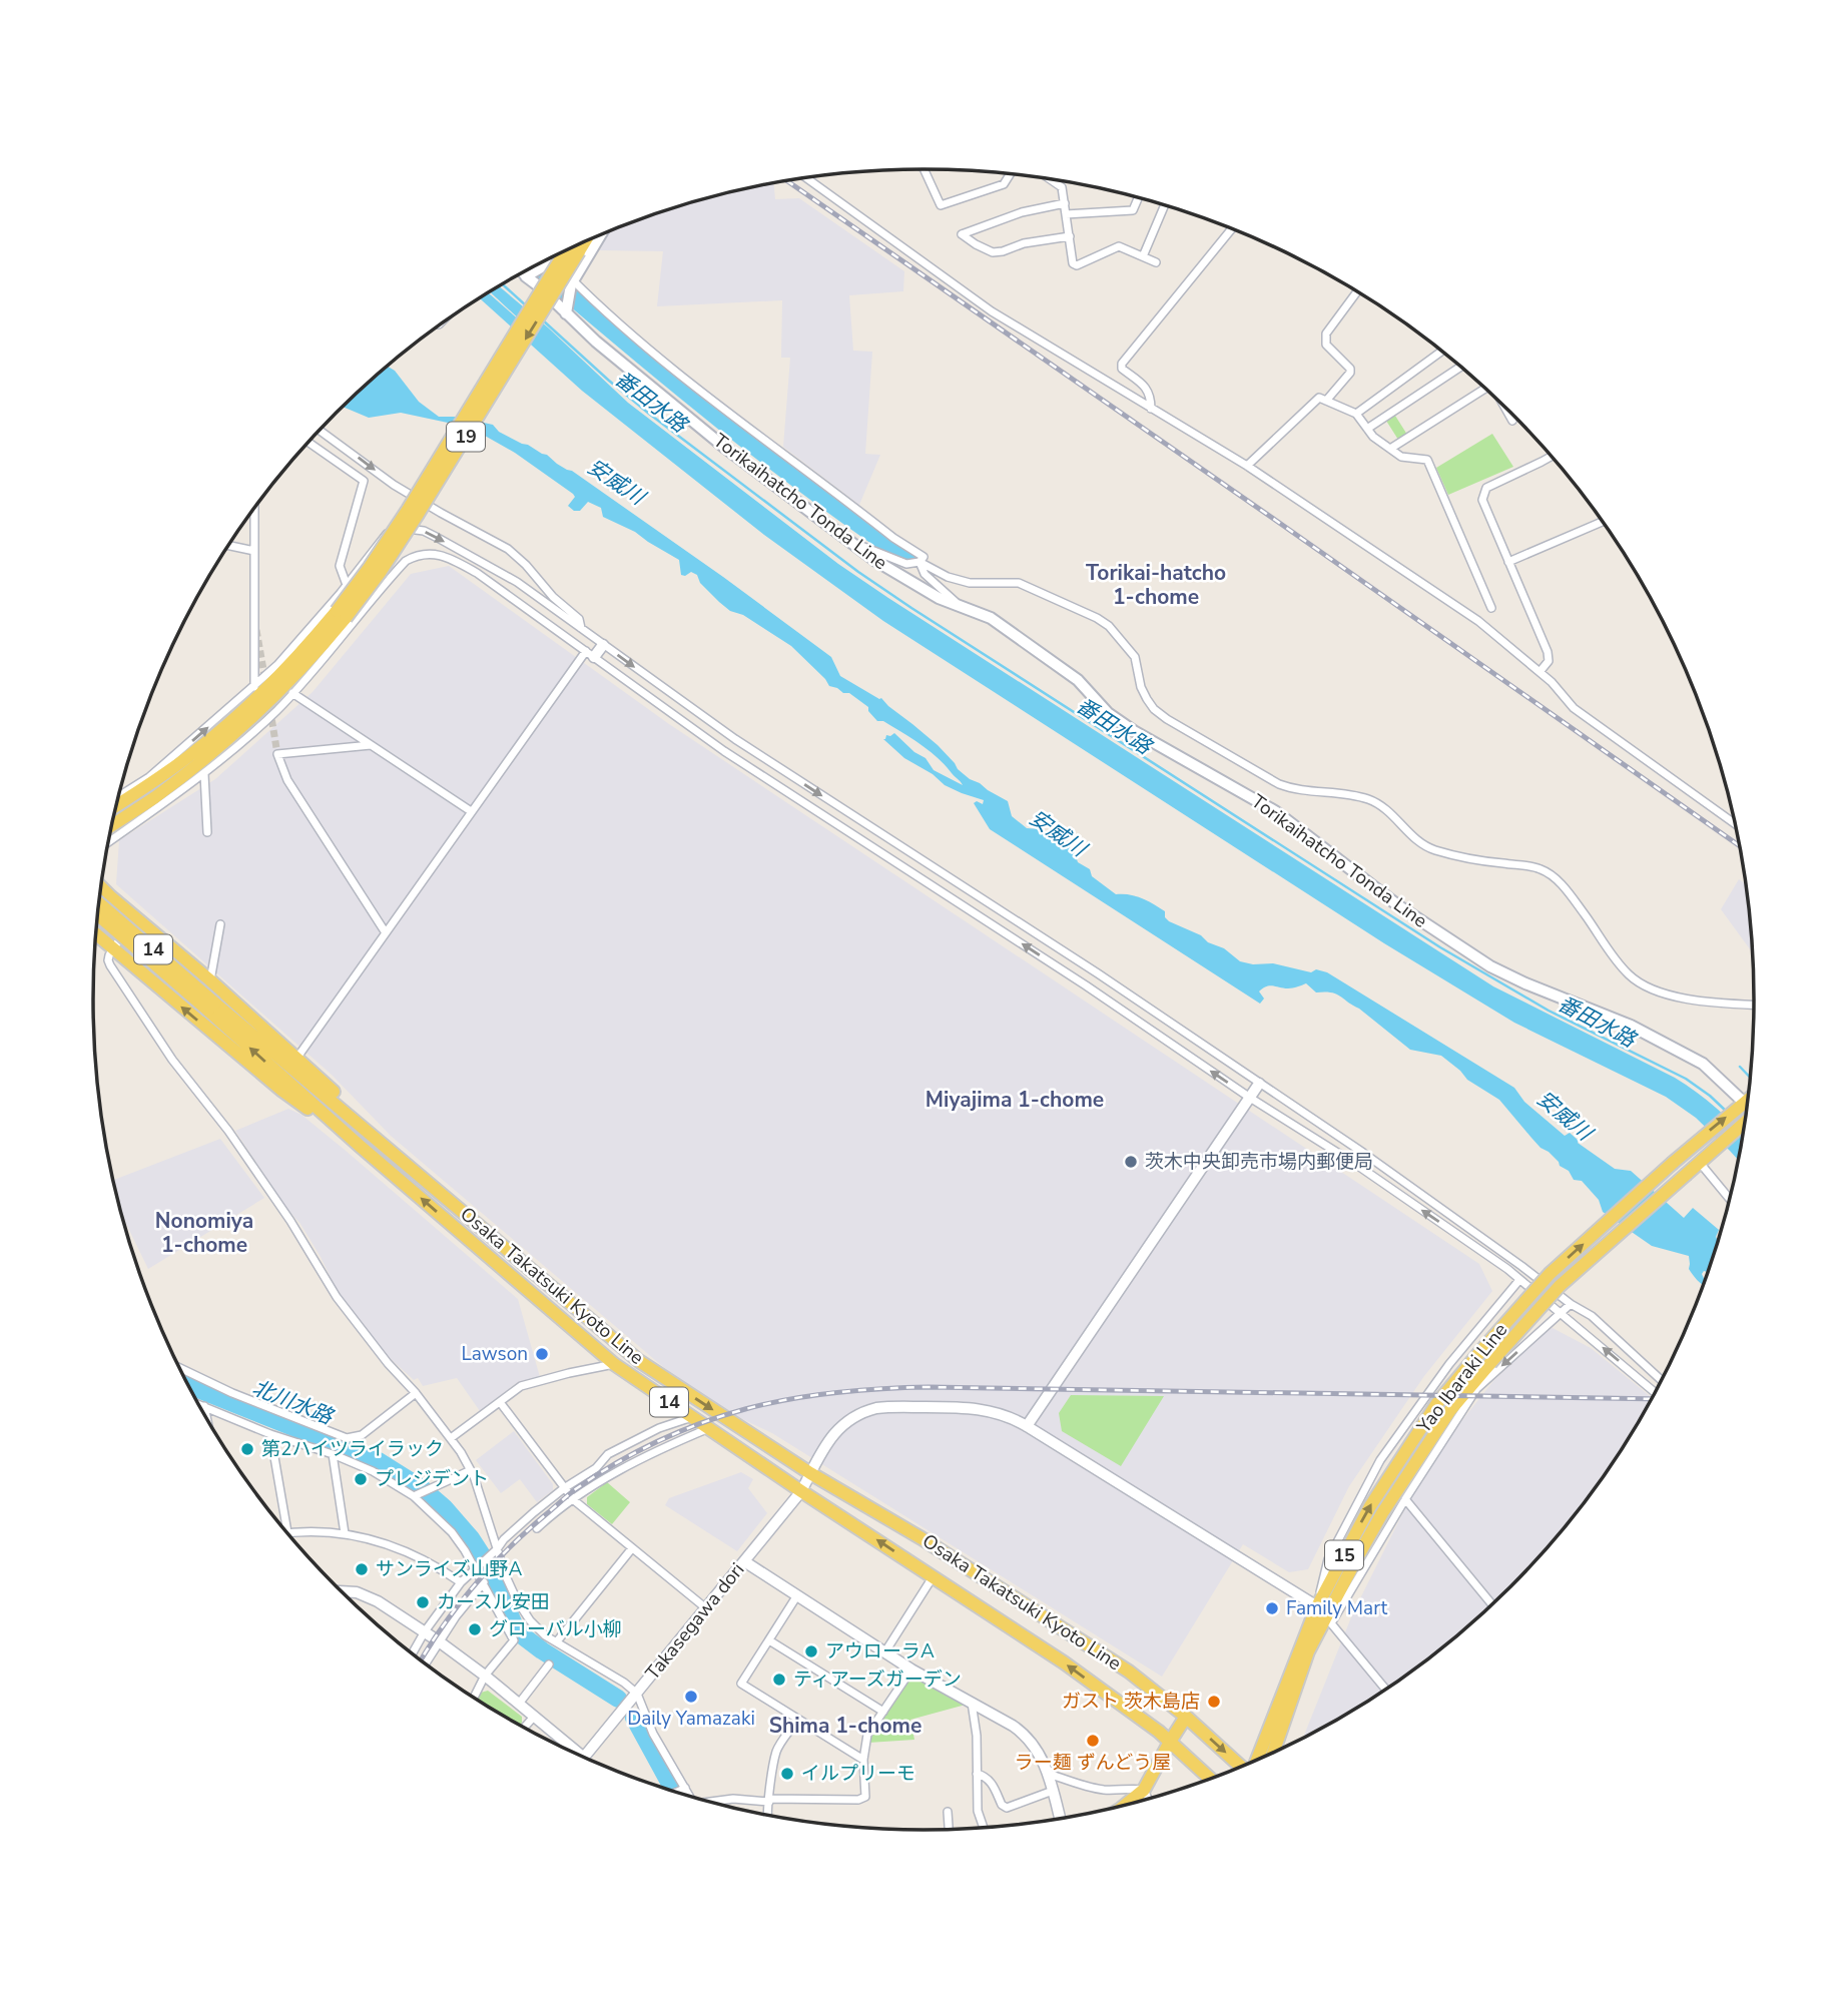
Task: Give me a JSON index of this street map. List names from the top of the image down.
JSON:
{
  "streets": {
    "main road": [
      "19",
      "Torikaihatcho Tonda Line",
      "14",
      "Osaka Takatsuki Kyoto Line",
      "Yao Ibaraki Line",
      "15"
    ],
    "street": ["Takasegawa dori"]
  },
  "crossings": [
    ["Torikaihatcho Tonda Line", "Yao Ibaraki Line"],
    ["Osaka Takatsuki Kyoto Line", "Takasegawa dori"],
    ["Yao Ibaraki Line", "Takasegawa dori"]
  ],
  "districts": [
    "Torikai-hatcho 1-chome",
    "Miyajima 1-chome",
    "Nonomiya 1-chome",
    "Shima 1-chome"
  ],
  "water": ["番田水路", "安威川", "北川水路"],
  "places": [
    "茨木中央卸売市場内郵便局",
    "Lawson",
    "第2ハイツライラック",
    "プレジデント",
    "サンライズ山野A",
    "カースル安田",
    "Family Mart",
    "グローバル小柳",
    "アウローラA",
    "ティアーズガーデン",
    "Daily Yamazaki",
    "ガスト 茨木島店",
    "ラー麺 ずんどう屋",
    "イルプリーモ"
  ]
}
